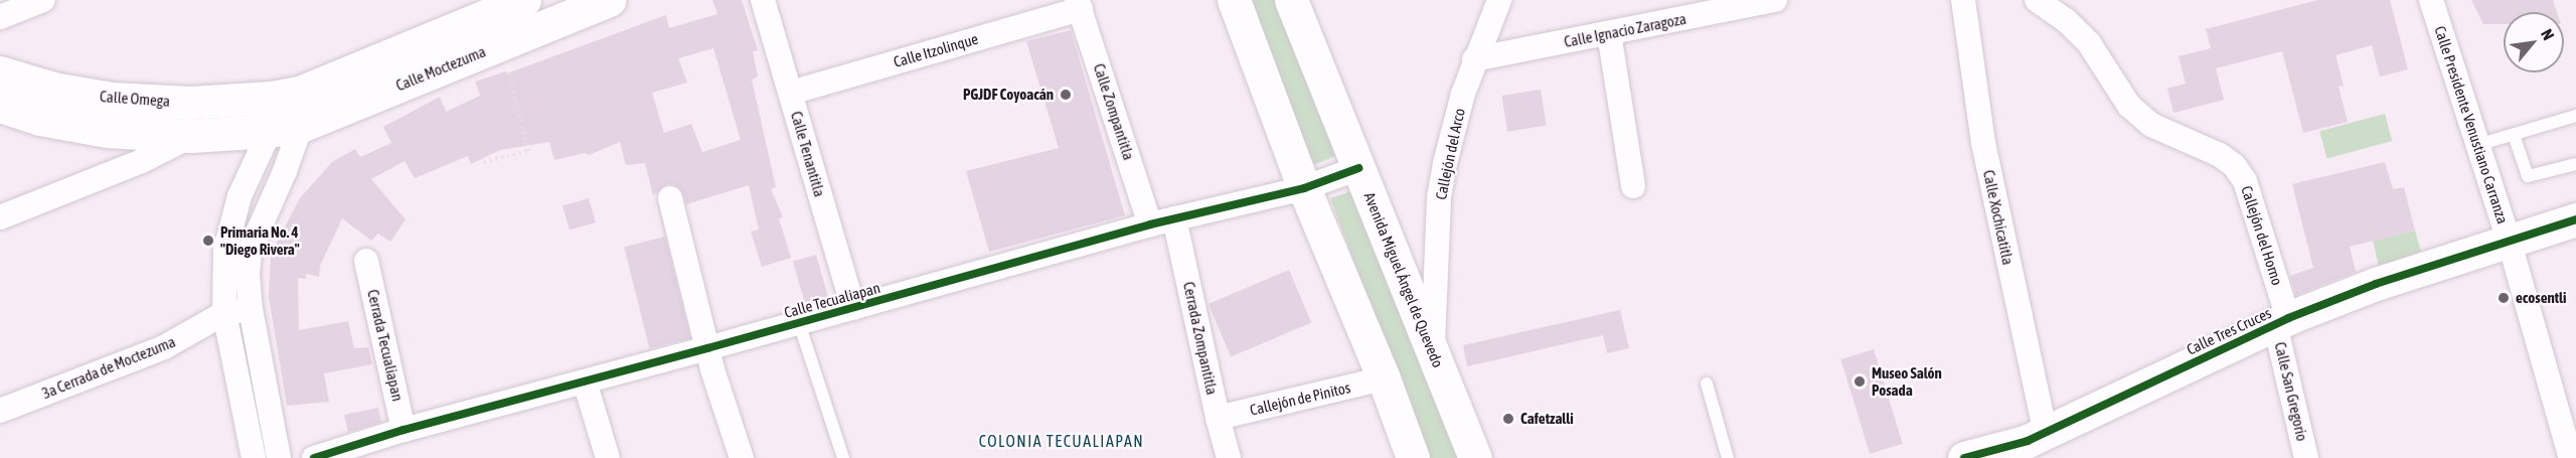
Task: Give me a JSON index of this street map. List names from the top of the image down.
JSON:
{
  "streets": {
    "street": [
      "Calle Ignacio Zaragoza",
      "Calle Itzolinque",
      "Calle Moctezuma",
      "Calle Omega",
      "Calle Zompantitla",
      "Calle Presidente Venustiano Carranza",
      "Calle Tenantitla",
      "Callejón del Arco",
      "Calle Xochicatitla",
      "Callejón del Horno",
      "Avenida Miguel Ángel de Quevedo",
      "Calle Tecualiapan",
      "Calle Tres Cruces",
      "Cerrada Zompantitla",
      "Cerrada Tecualiapan",
      "3a Cerrada de Moctezuma",
      "Calle San Gregorio",
      "Callejón de Pinitos"
    ]
  },
  "crossings": [
    ["Calle Ignacio Zaragoza", "Callejón del Arco"],
    ["Calle Itzolinque", "Calle Zompantitla"],
    ["Calle Itzolinque", "Calle Tenantitla"],
    ["Calle Moctezuma", "Calle Omega"],
    ["Calle Zompantitla", "Calle Tecualiapan"],
    ["Calle Presidente Venustiano Carranza", "Calle Tres Cruces"],
    ["Calle Tenantitla", "Calle Tecualiapan"],
    ["Callejón del Arco", "Avenida Miguel Ángel de Quevedo"],
    ["Calle Xochicatitla", "Calle Tres Cruces"],
    ["Callejón del Horno", "Calle Tres Cruces"],
    ["Callejón del Horno", "Calle San Gregorio"],
    ["Avenida Miguel Ángel de Quevedo", "Calle Tecualiapan"],
    ["Calle Tecualiapan", "Cerrada Zompantitla"],
    ["Calle Tecualiapan", "Cerrada Tecualiapan"],
    ["Calle Tres Cruces", "Calle San Gregorio"],
    ["Cerrada Zompantitla", "Callejón de Pinitos"]
  ],
  "districts": ["COLONIA TECUALIAPAN"],
  "places": [
    "PGJDF Coyoacán",
    "Primaria No. 4 \"Diego Rivera\"",
    "ecosentli",
    "Museo Salón Posada",
    "Cafetzalli"
  ],
  "north": "top right"
}
